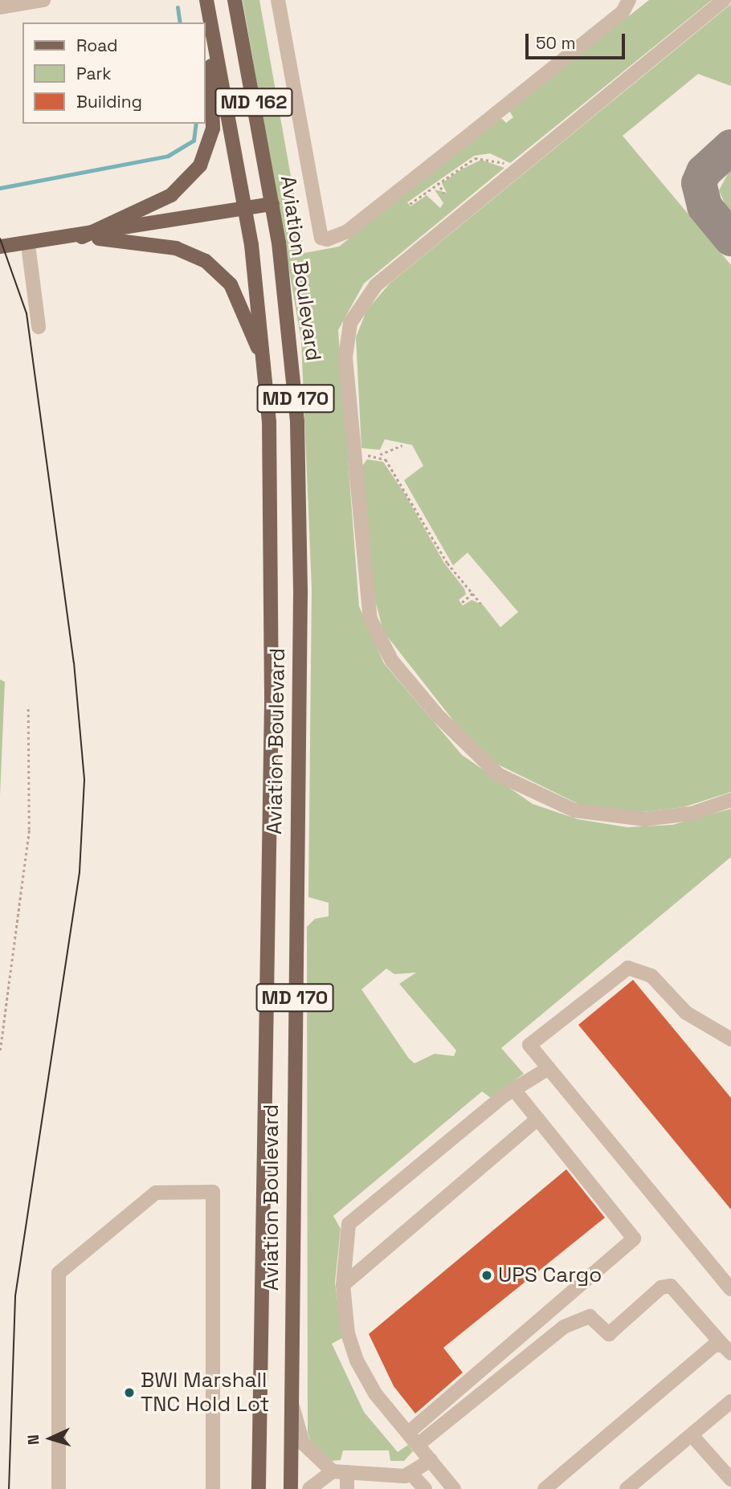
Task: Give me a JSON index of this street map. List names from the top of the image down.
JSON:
{
  "streets": {
    "main road": ["MD 162", "Aviation Boulevard", "MD 170"]
  },
  "crossings": [
    ["Aviation Boulevard", "MD 170"]
  ],
  "places": ["UPS Cargo", "BWI Marshall TNC Hold Lot"],
  "legend": ["Road", "Park", "Building"],
  "scale_bar": "50 m",
  "north": "left"
}
